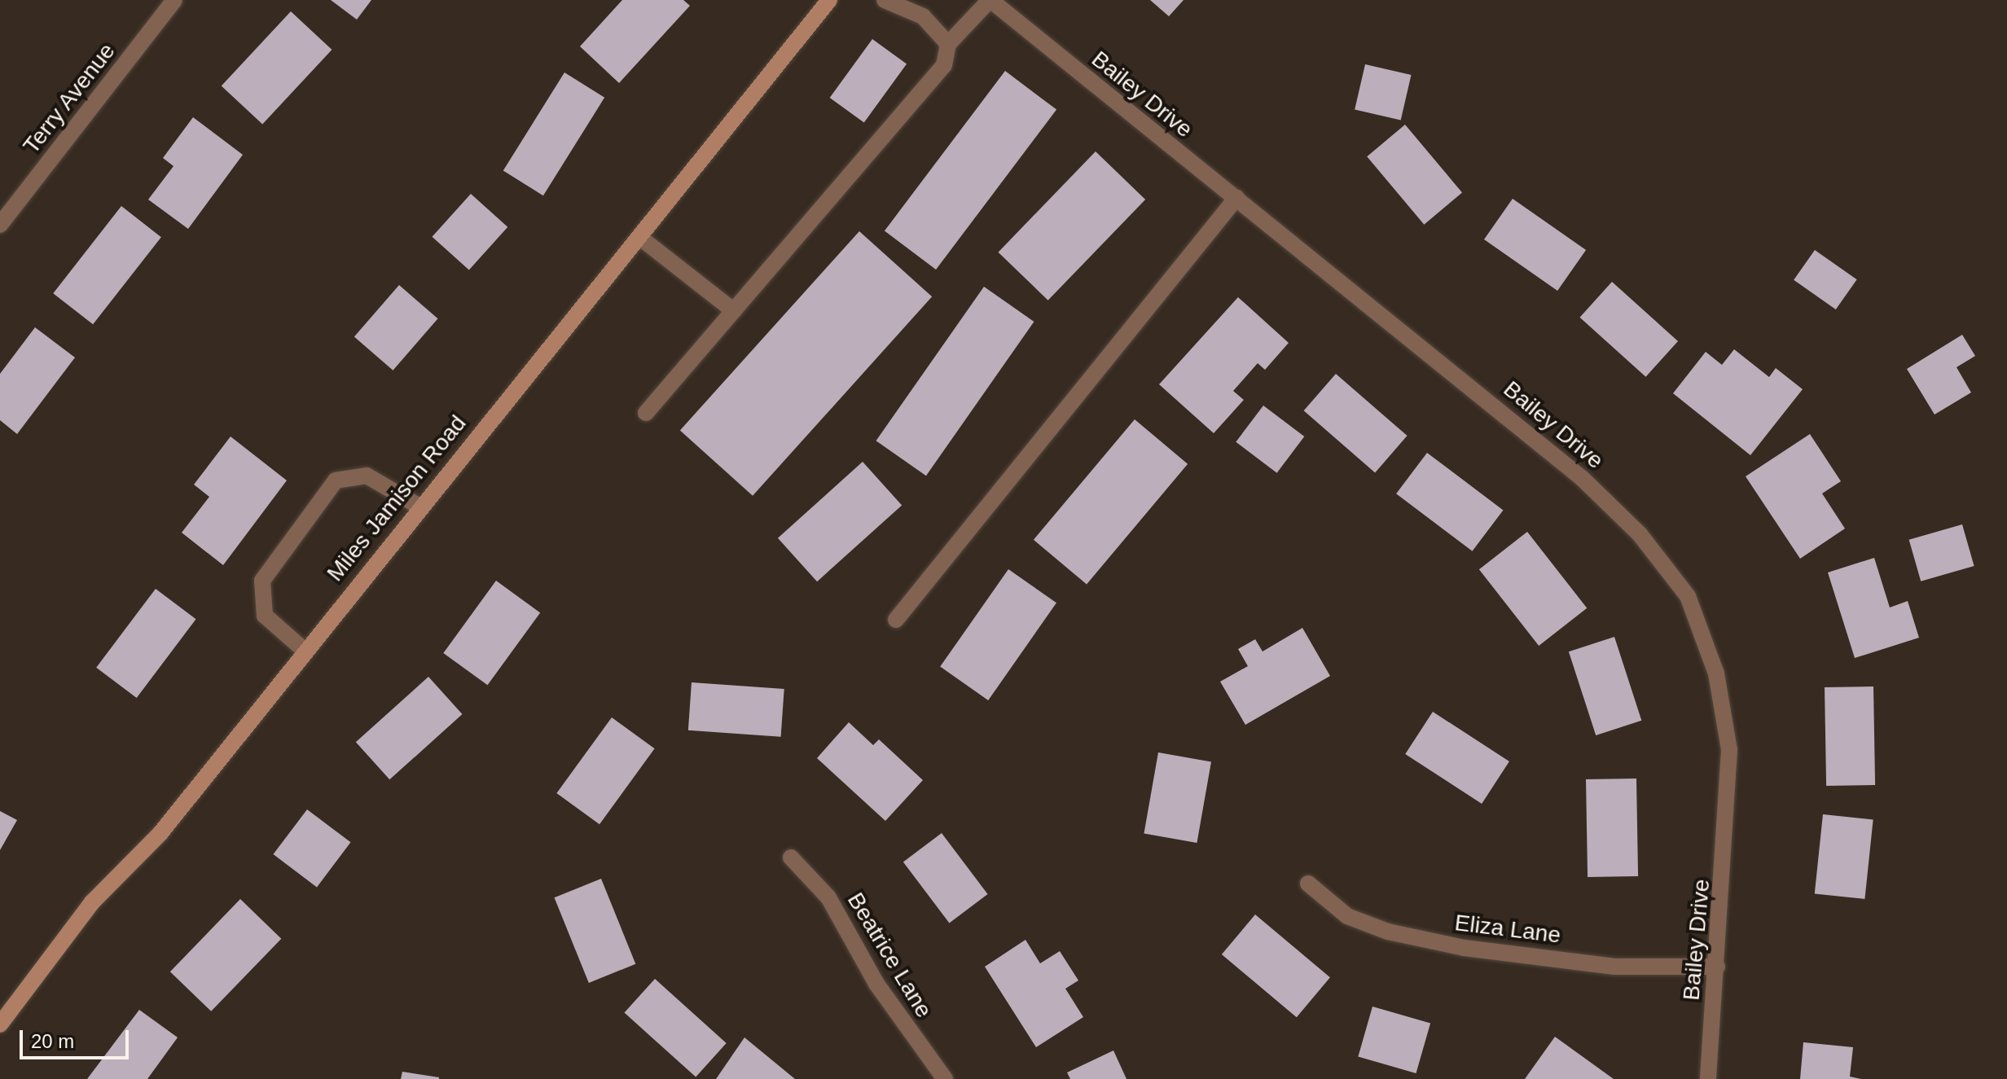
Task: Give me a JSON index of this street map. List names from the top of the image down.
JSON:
{
  "streets": {
    "main road": ["Miles Jamison Road"],
    "street": [
      "Bailey Drive",
      "Terry Avenue",
      "Eliza Lane",
      "Beatrice Lane"
    ]
  },
  "crossings": [
    ["Bailey Drive", "Eliza Lane"]
  ],
  "scale_bar": "20 m"
}
